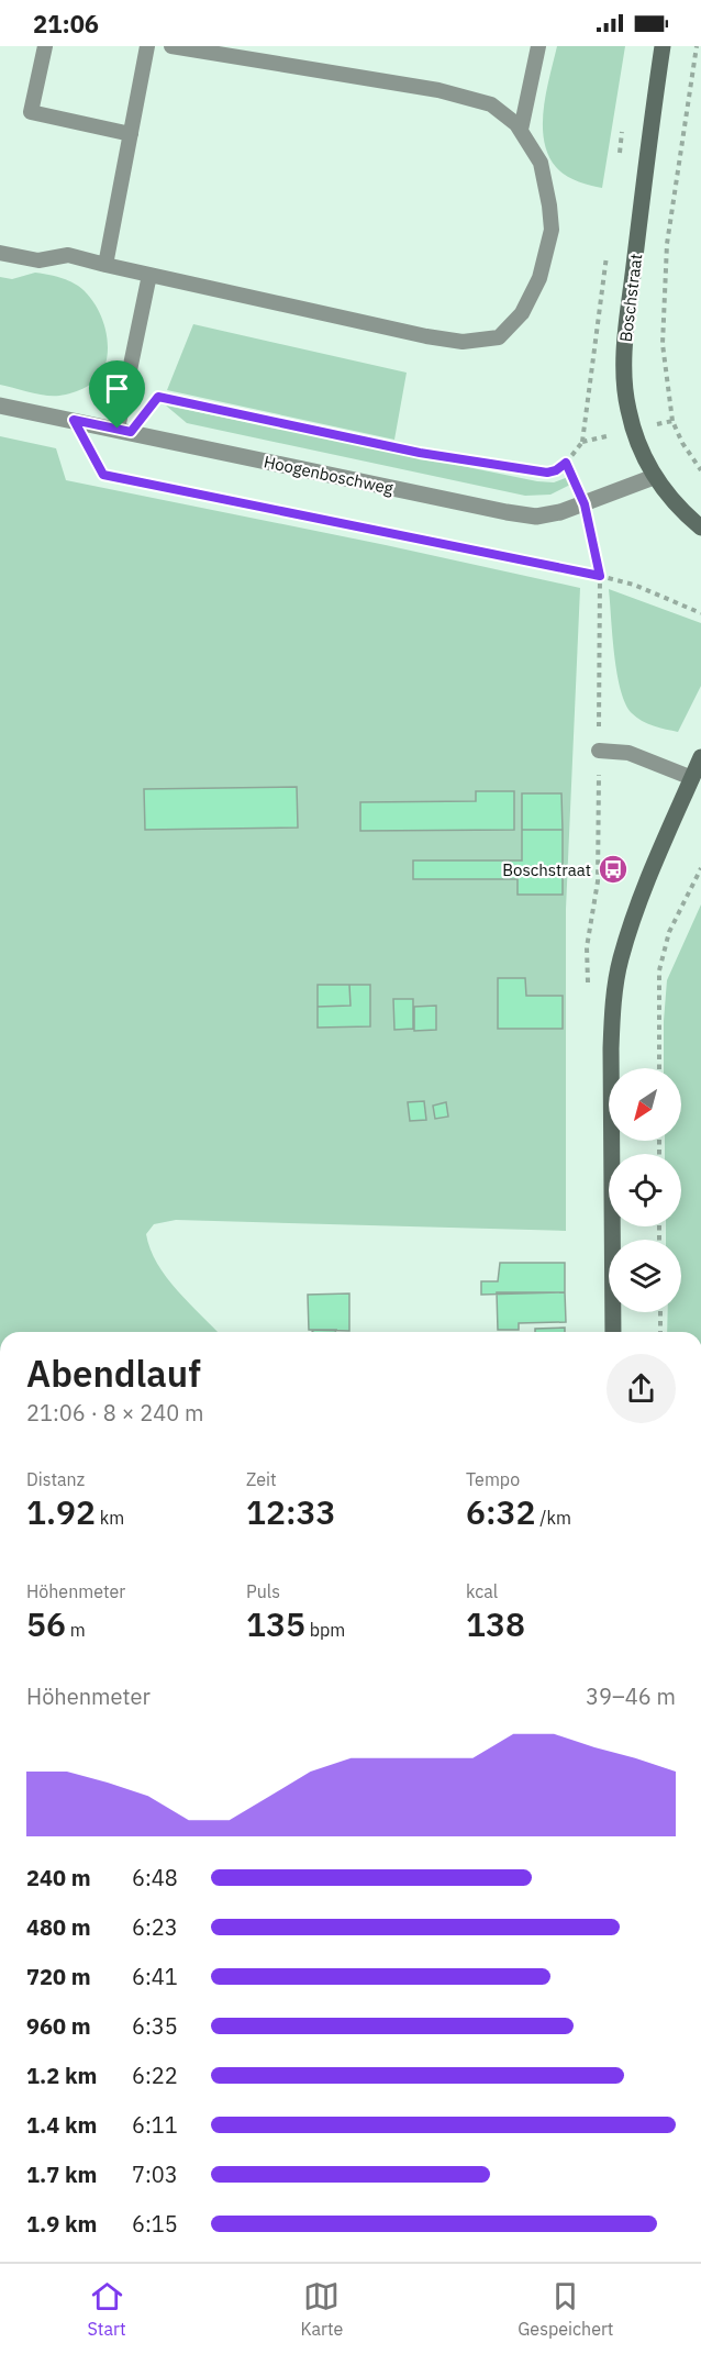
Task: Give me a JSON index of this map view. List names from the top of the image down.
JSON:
{
  "streets": {
    "street": ["Boschstraat", "Hoogenboschweg"]
  },
  "crossings": [
    ["Boschstraat", "Hoogenboschweg"]
  ],
  "places": {
    "bus stop": ["Boschstraat"]
  },
  "north": "bottom left",
  "page": {
    "status": "21:06",
    "heading": ["Abendlauf", "21:06 · 8 × 240 m"],
    "stats": [
      ["Distanz", "1.92 km"],
      ["Zeit", "12:33"],
      ["Tempo", "6:32 /km"],
      ["Höhenmeter", "56 m"],
      ["Puls", "135 bpm"],
      ["kcal", "138"]
    ],
    "chart": ["Höhenmeter", "39–46 m"],
    "list": [
      {
        "name": "240 m",
        "note": "6:48"
      },
      {
        "name": "480 m",
        "note": "6:23"
      },
      {
        "name": "720 m",
        "note": "6:41"
      },
      {
        "name": "960 m",
        "note": "6:35"
      },
      {
        "name": "1.2 km",
        "note": "6:22"
      },
      {
        "name": "1.4 km",
        "note": "6:11"
      },
      {
        "name": "1.7 km",
        "note": "7:03"
      },
      {
        "name": "1.9 km",
        "note": "6:15"
      }
    ],
    "tabs": ["Start", "Karte", "Gespeichert"]
  }
}
